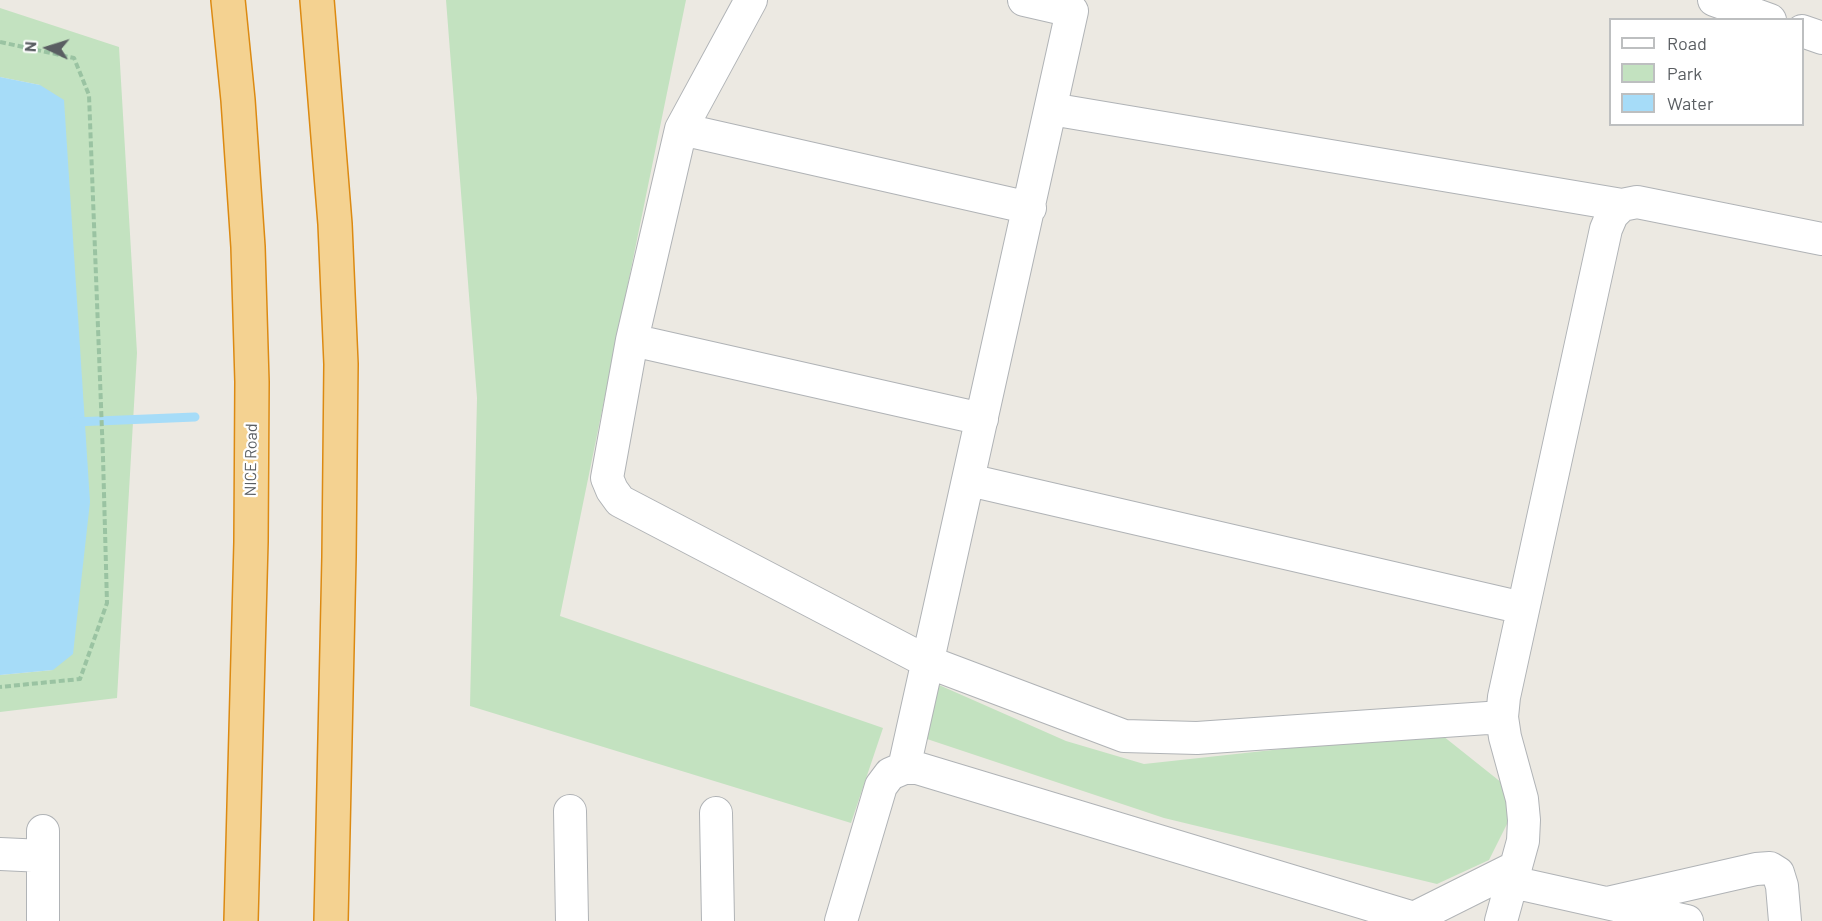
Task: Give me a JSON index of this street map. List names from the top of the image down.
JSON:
{
  "streets": {
    "highway": ["NICE Road"]
  },
  "legend": ["Road", "Park", "Water"],
  "north": "left"
}
